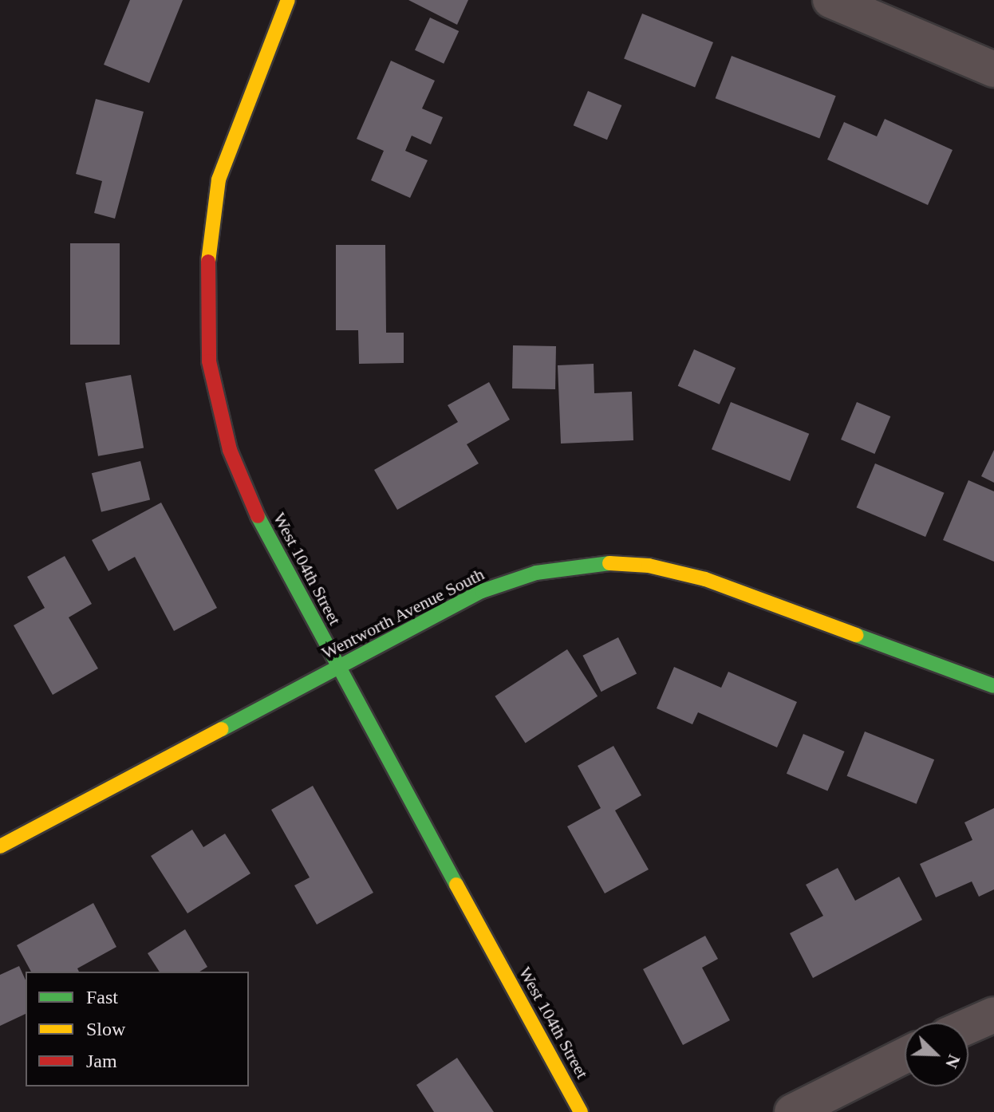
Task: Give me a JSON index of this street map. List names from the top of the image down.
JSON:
{
  "streets": {
    "street": ["West 104th Street", "Wentworth Avenue South"]
  },
  "crossings": [
    ["West 104th Street", "Wentworth Avenue South"]
  ],
  "legend": ["Fast", "Slow", "Jam"],
  "north": "bottom right"
}
